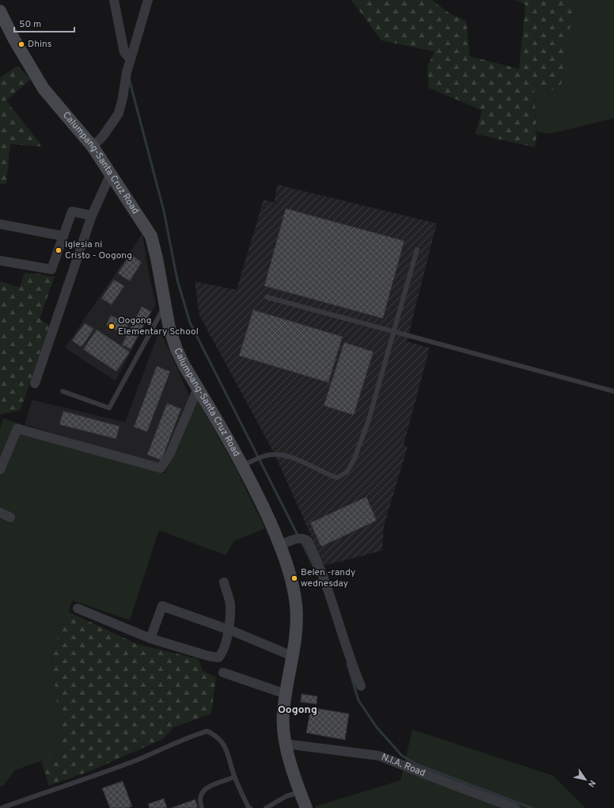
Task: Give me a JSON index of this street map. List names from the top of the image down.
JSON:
{
  "streets": {
    "main road": ["Calumpang-Santa Cruz Road"],
    "street": ["N.I.A. Road"]
  },
  "crossings": [
    ["Calumpang-Santa Cruz Road", "N.I.A. Road"]
  ],
  "districts": ["Oogong"],
  "places": [
    "Dhins",
    "Iglesia ni Cristo - Oogong",
    "Oogong Elementary School",
    "Belen -randy wednesday"
  ],
  "scale_bar": "50 m",
  "north": "bottom right"
}
